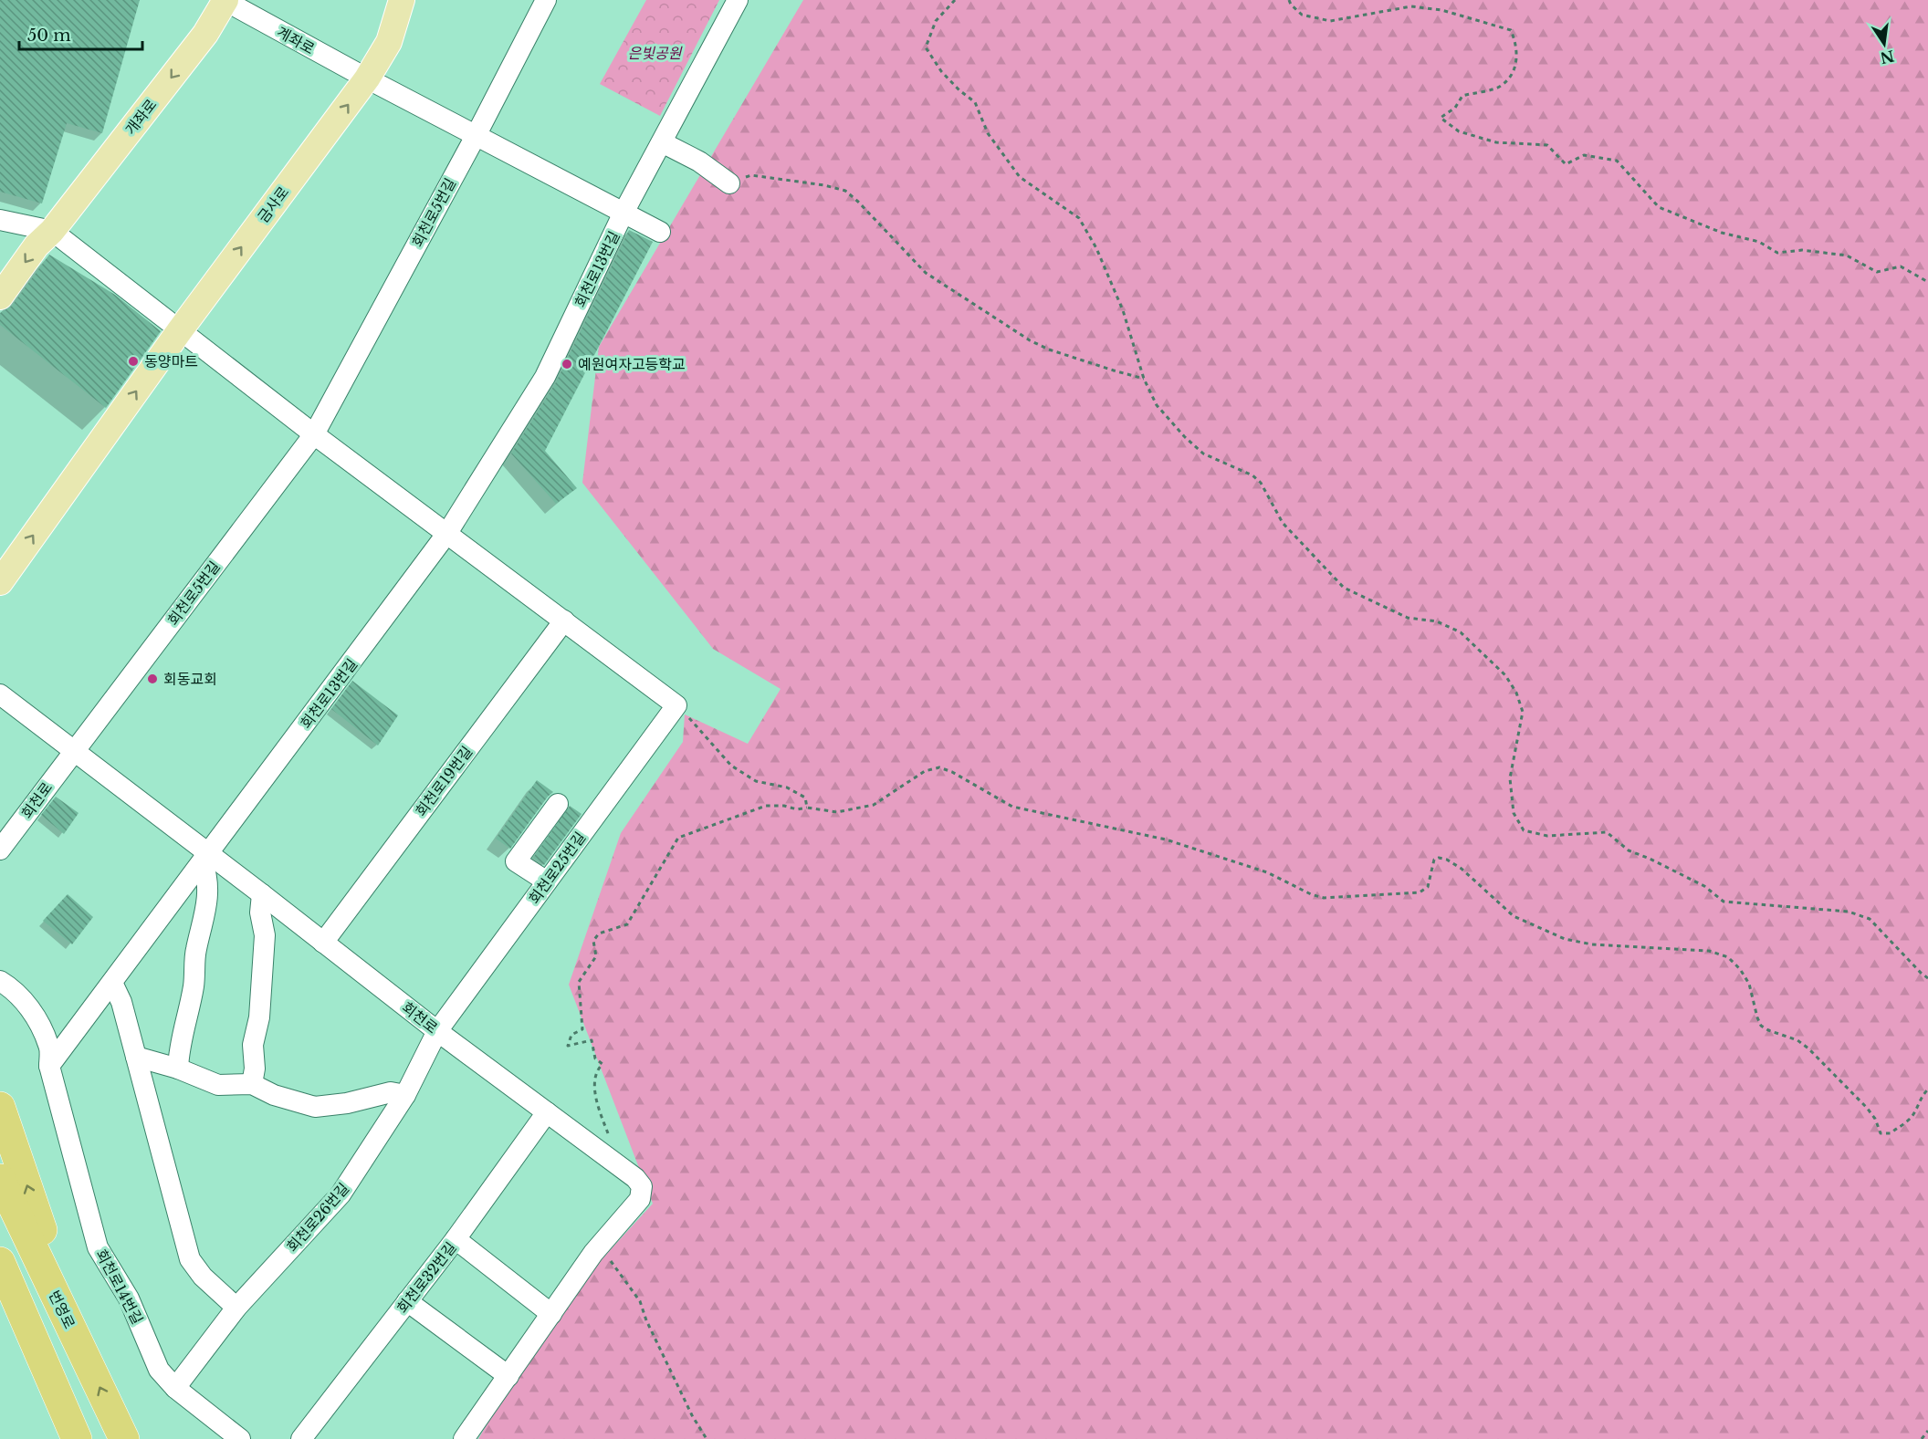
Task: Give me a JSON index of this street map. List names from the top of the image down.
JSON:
{
  "streets": {
    "highway": ["번영로"],
    "main road": ["개좌로", "금사로"],
    "street": [
      "계좌로",
      "회천로5번길",
      "회천로13번길",
      "회천로19번길",
      "회천로",
      "회천로25번길",
      "회천로26번길",
      "회천로32번길",
      "회천로14번길"
    ]
  },
  "crossings": [
    ["계좌로", "개좌로"],
    ["계좌로", "금사로"],
    ["회천로5번길", "회천로"],
    ["회천로13번길", "회천로"],
    ["회천로19번길", "회천로"],
    ["회천로", "회천로25번길"],
    ["회천로", "회천로26번길"],
    ["회천로", "회천로32번길"],
    ["회천로25번길", "회천로26번길"],
    ["회천로26번길", "회천로14번길"]
  ],
  "one_way": ["개좌로", "금사로"],
  "parks": ["은빛공원"],
  "places": ["동양마트", "예원여자고등학교", "회동교회"],
  "scale_bar": "50 m",
  "north": "bottom"
}
